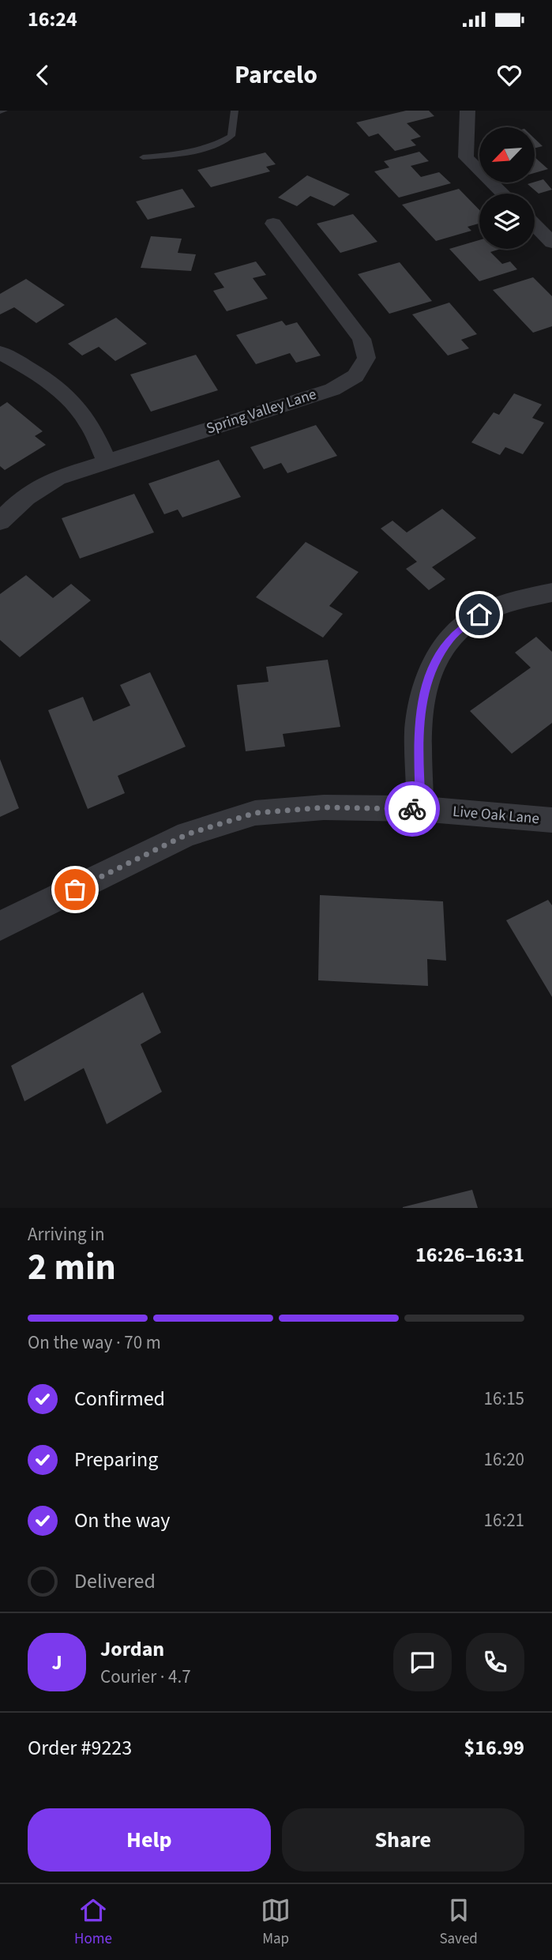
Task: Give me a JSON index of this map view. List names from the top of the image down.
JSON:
{
  "streets": {
    "street": ["Spring Valley Lane", "Live Oak Lane"]
  },
  "north": "bottom left",
  "page": {
    "status": "16:24",
    "header": "Parcelo",
    "heading": ["2 min", "Arriving in", "16:26–16:31"],
    "panel": [
      "Jordan",
      "Courier · 4.7",
      "Order #9223",
      "$16.99"
    ],
    "bar": "On the way · 70 m",
    "list": [
      ["Confirmed", "16:15"],
      ["Preparing", "16:20"],
      ["On the way", "16:21"],
      "Delivered"
    ],
    "round": "J",
    "buttons": ["Help", "Share"],
    "tabs": ["Home", "Map", "Saved"]
  }
}
